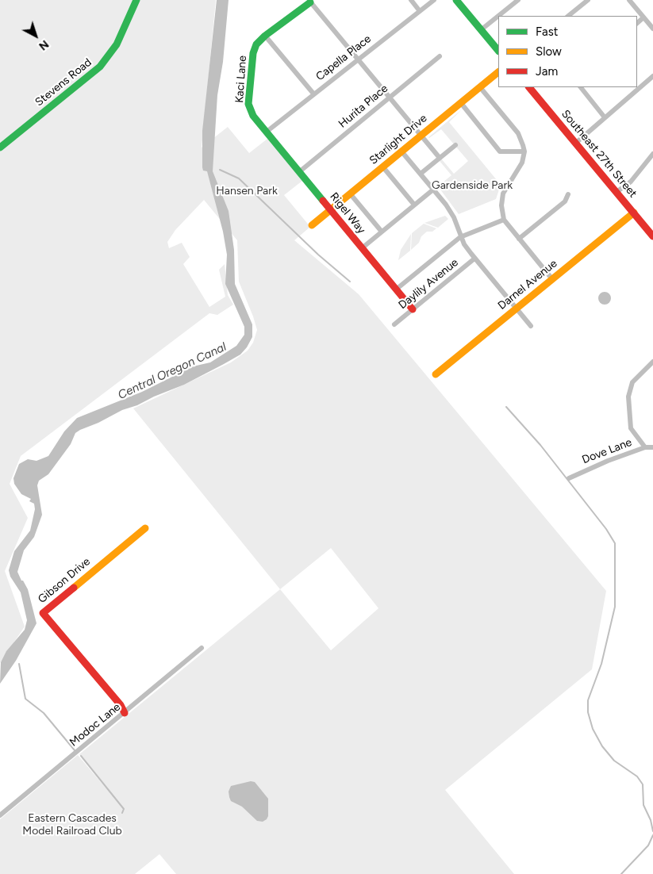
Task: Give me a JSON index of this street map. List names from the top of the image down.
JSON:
{
  "streets": {
    "street": [
      "Capella Place",
      "Kaci Lane",
      "Stevens Road",
      "Hurita Place",
      "Starlight Drive",
      "Southeast 27th Street",
      "Rigel Way",
      "Daylily Avenue",
      "Darnel Avenue",
      "Dove Lane",
      "Gibson Drive",
      "Modoc Lane"
    ]
  },
  "crossings": [
    ["Capella Place", "Kaci Lane"],
    ["Capella Place", "Rigel Way"],
    ["Kaci Lane", "Rigel Way"],
    ["Hurita Place", "Rigel Way"],
    ["Starlight Drive", "Rigel Way"],
    ["Southeast 27th Street", "Darnel Avenue"],
    ["Rigel Way", "Daylily Avenue"],
    ["Gibson Drive", "Modoc Lane"]
  ],
  "water": ["Central Oregon Canal"],
  "parks": ["Gardenside Park", "Hansen Park", "Eastern Cascades Model Railroad Club"],
  "legend": ["Fast", "Slow", "Jam"],
  "north": "bottom right"
}
